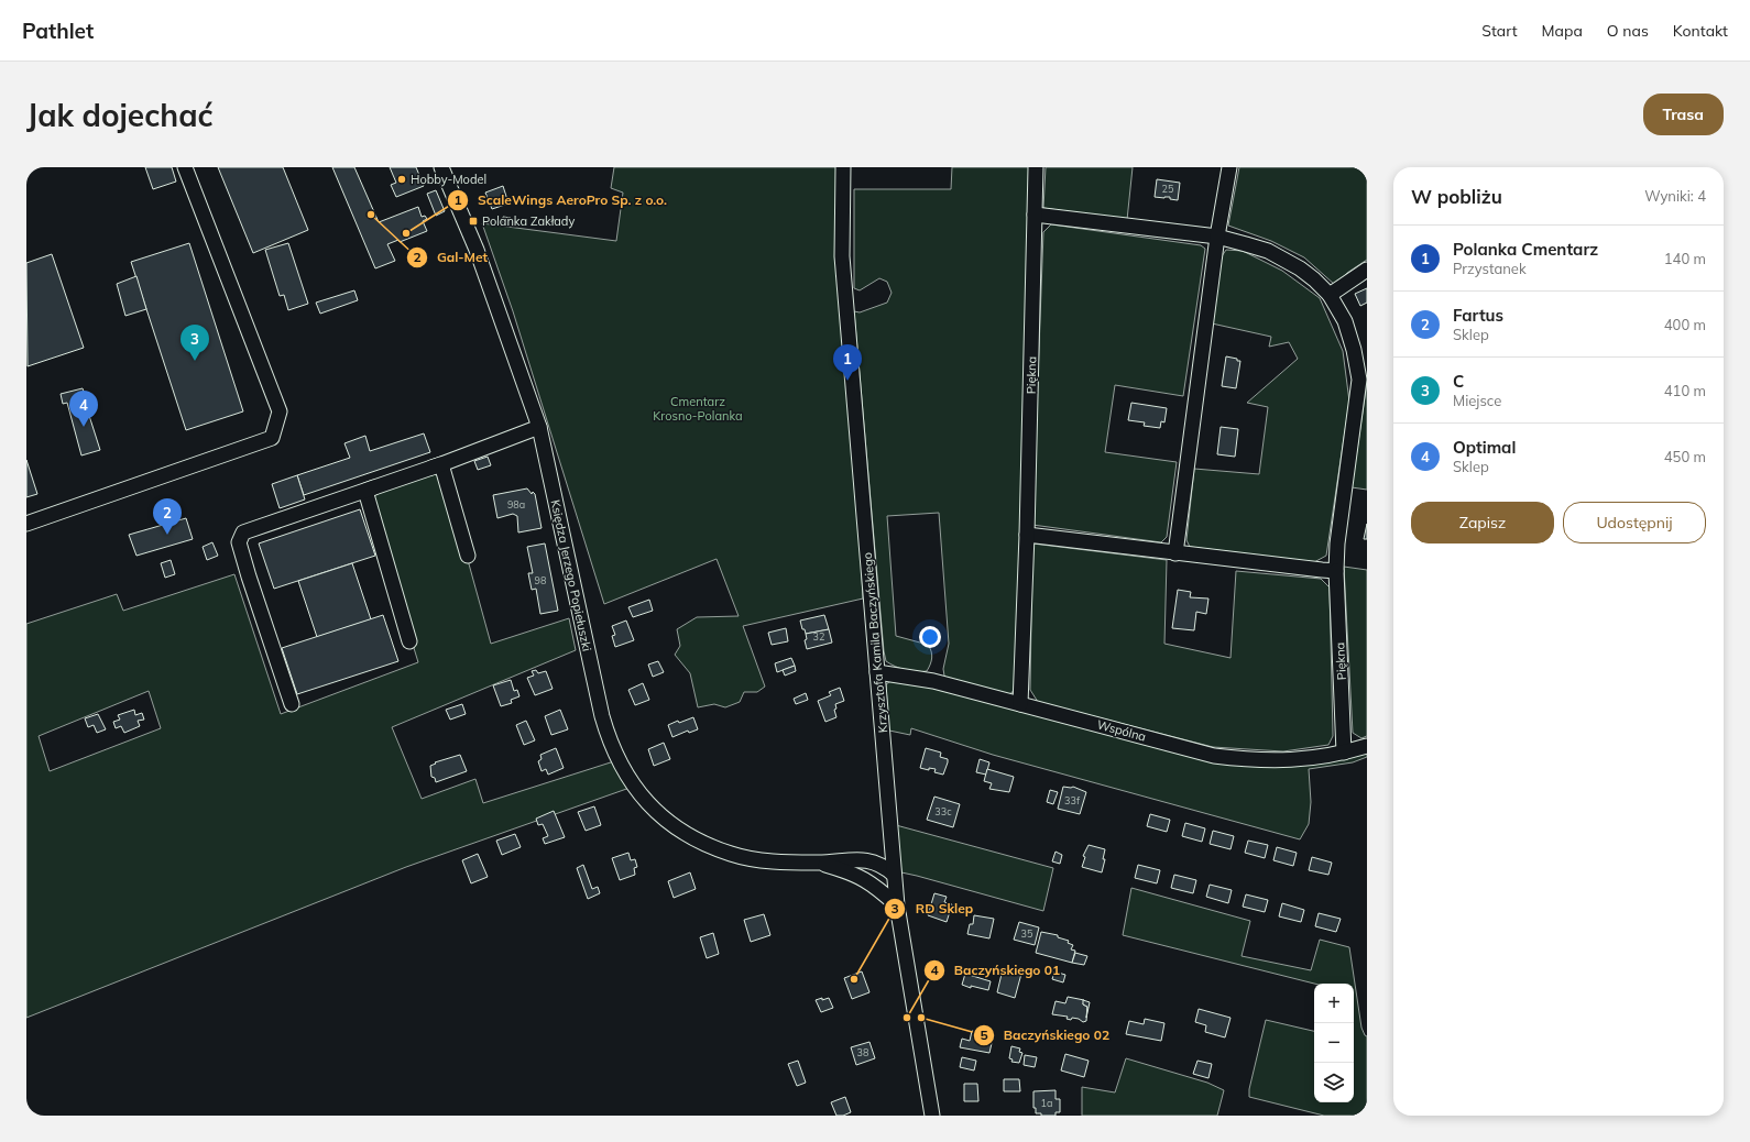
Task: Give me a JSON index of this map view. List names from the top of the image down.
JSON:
{
  "streets": {
    "street": [
      "Piękna",
      "Księdza Jerzego Popiełuszki",
      "Krzysztofa Kamila Baczyńskiego",
      "Wspólna"
    ]
  },
  "crossings": [
    ["Piękna", "Wspólna"],
    ["Księdza Jerzego Popiełuszki", "Krzysztofa Kamila Baczyńskiego"],
    ["Krzysztofa Kamila Baczyńskiego", "Wspólna"]
  ],
  "parks": ["Cmentarz Krosno-Polanka"],
  "places": {
    "other": [
      "Hobby-Model",
      "Gal-Met",
      "ScaleWings AeroPro Sp. z o.o.",
      "RD Sklep",
      "Baczyńskiego 01",
      "Baczyńskiego 02"
    ],
    "transit": ["Polanka Zakłady"]
  },
  "house_numbers": [
    "25",
    "98a",
    "98",
    "32",
    "33f",
    "33c",
    "35",
    "38",
    "1a"
  ],
  "page": {
    "header": "Pathlet",
    "nav": [
      "Start",
      "Mapa",
      "O nas",
      "Kontakt"
    ],
    "buttons": [
      "Trasa",
      ["Zapisz", "Udostępnij"]
    ],
    "title": "Jak dojechać",
    "heading": ["W pobliżu", "Wyniki: 4"],
    "list": [
      {
        "mark": "1",
        "name": "Polanka Cmentarz",
        "note": "Przystanek",
        "value": "140 m"
      },
      {
        "mark": "2",
        "name": "Fartus",
        "note": "Sklep",
        "value": "400 m"
      },
      {
        "mark": "3",
        "name": "C",
        "note": "Miejsce",
        "value": "410 m"
      },
      {
        "mark": "4",
        "name": "Optimal",
        "note": "Sklep",
        "value": "450 m"
      }
    ],
    "pins": [
      "3",
      "1",
      "4",
      "2"
    ],
    "map_buttons": ["+", "−"]
  }
}
